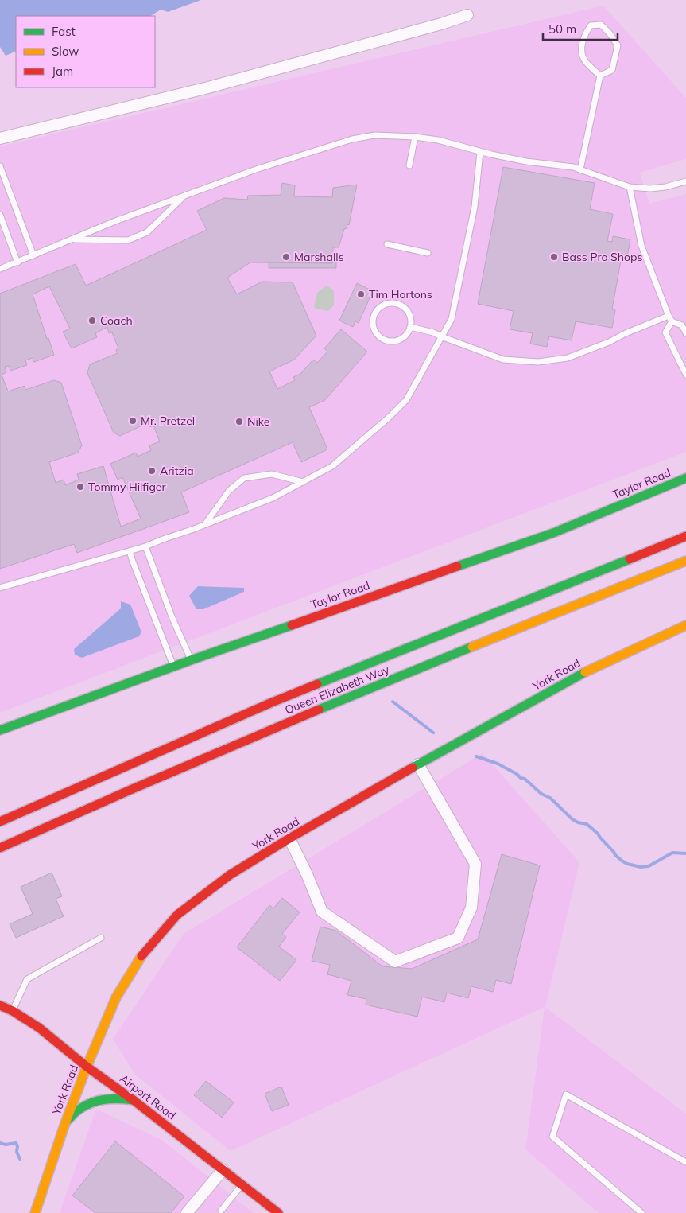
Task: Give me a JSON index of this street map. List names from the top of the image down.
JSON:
{
  "streets": {
    "main road": [
      "Taylor Road",
      "York Road",
      "Queen Elizabeth Way",
      "Airport Road"
    ]
  },
  "crossings": [
    ["York Road", "Airport Road"]
  ],
  "places": [
    "Marshalls",
    "Bass Pro Shops",
    "Tim Hortons",
    "Coach",
    "Mr. Pretzel",
    "Nike",
    "Aritzia",
    "Tommy Hilfiger"
  ],
  "legend": ["Fast", "Slow", "Jam"],
  "scale_bar": "50 m"
}
